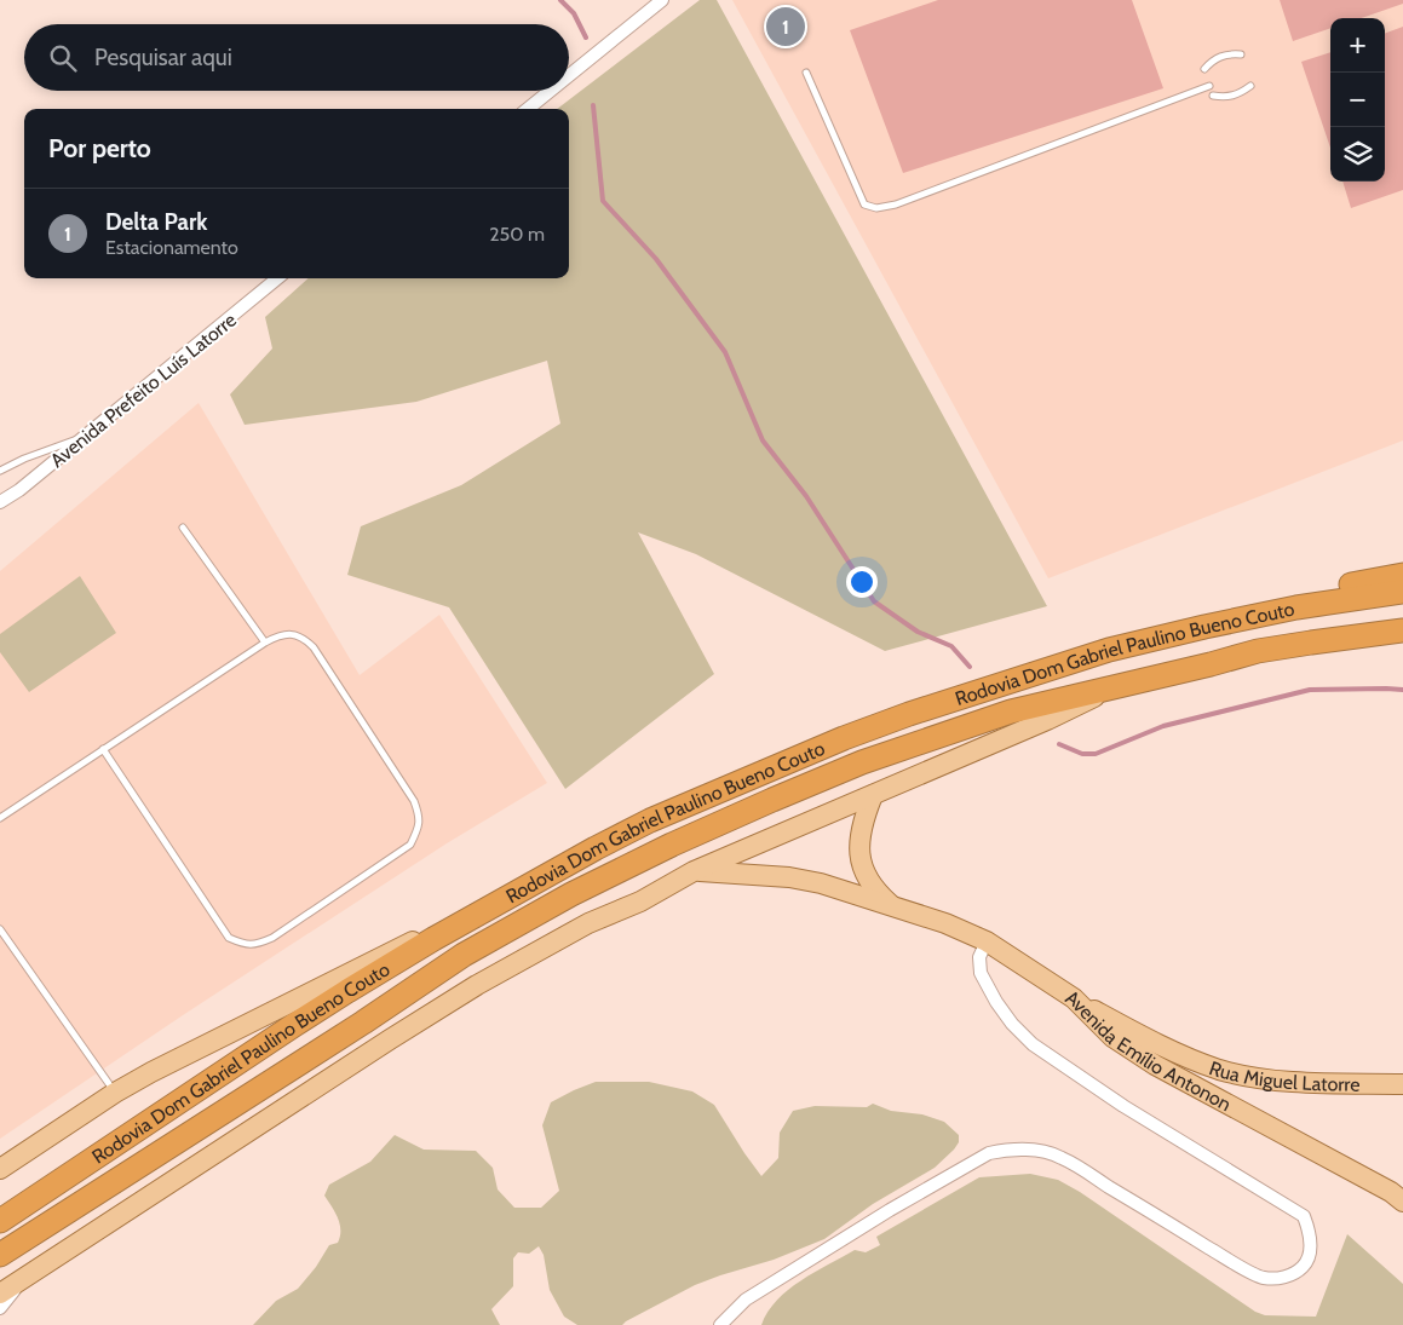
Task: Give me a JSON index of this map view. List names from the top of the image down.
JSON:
{
  "streets": {
    "highway": ["Rodovia Dom Gabriel Paulino Bueno Couto"],
    "main road": ["Avenida Emílio Antonon", "Rua Miguel Latorre"],
    "street": ["Avenida Prefeito Luís Latorre"]
  },
  "crossings": [
    ["Avenida Emílio Antonon", "Rua Miguel Latorre"]
  ],
  "page": {
    "pins": "1",
    "map_buttons": ["+", "−"],
    "search": "Pesquisar aqui",
    "heading": "Por perto",
    "list": [
      {
        "mark": "1",
        "name": "Delta Park",
        "note": "Estacionamento",
        "value": "250 m"
      }
    ]
  }
}
